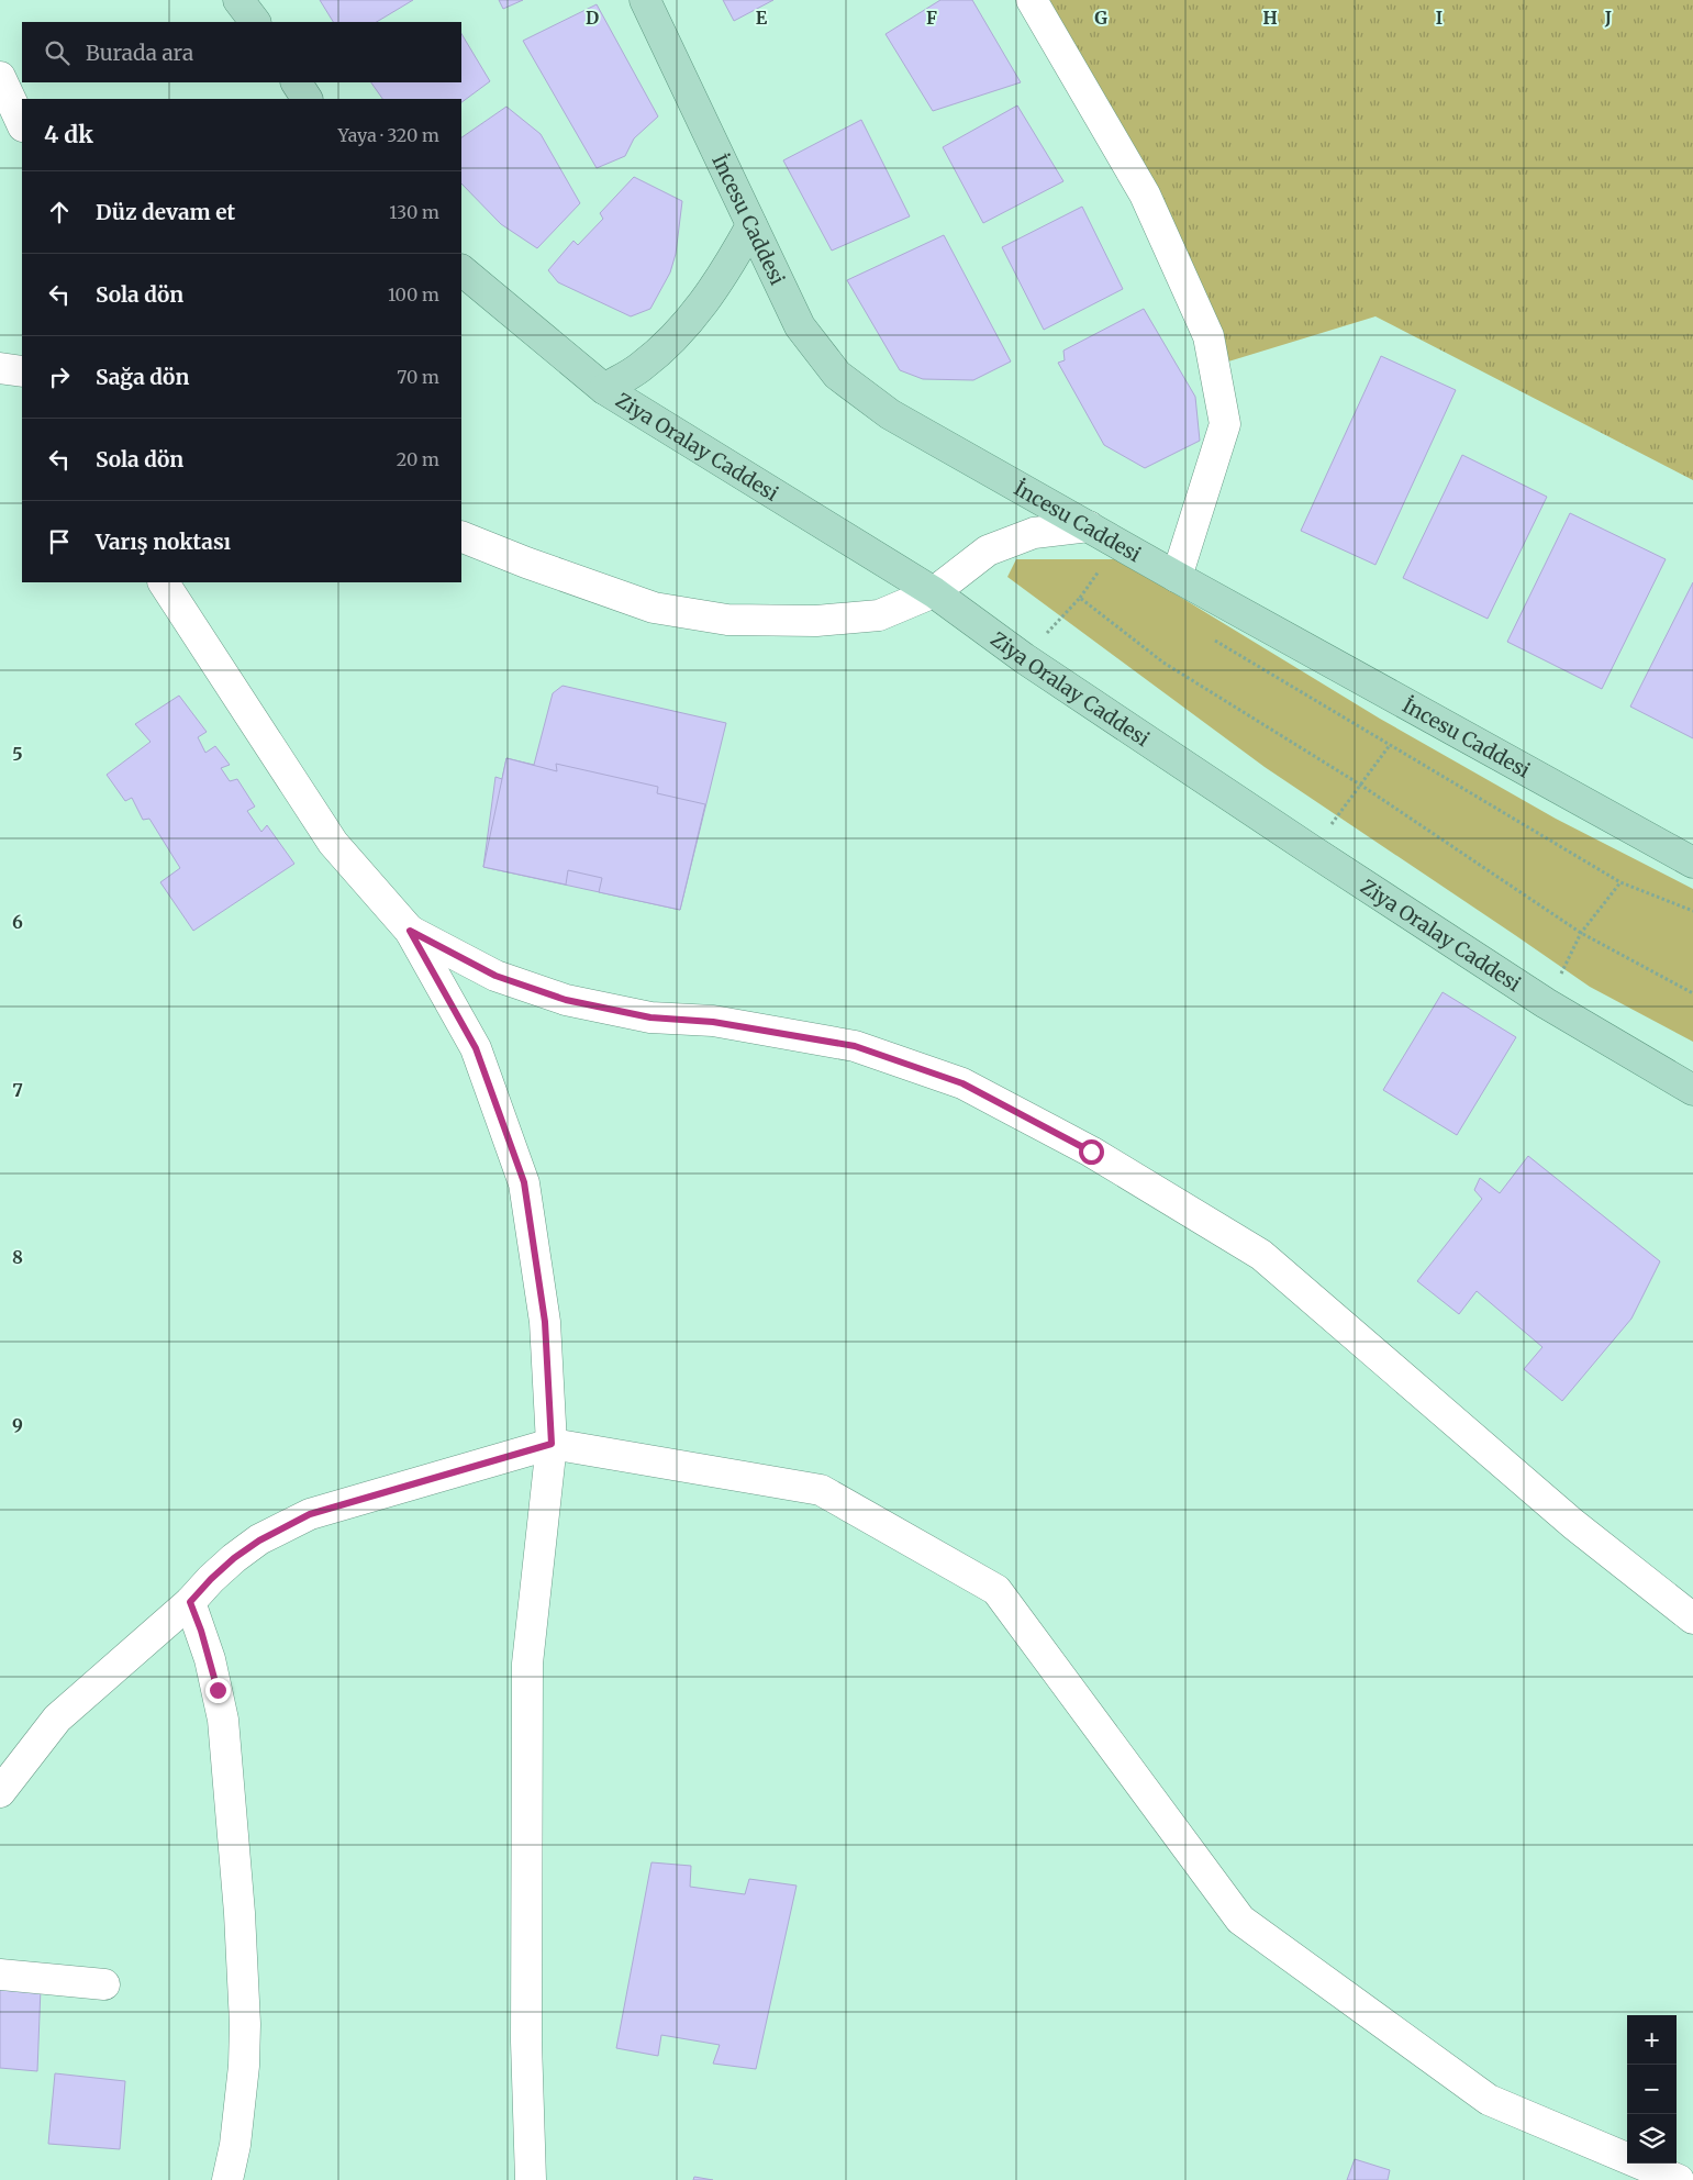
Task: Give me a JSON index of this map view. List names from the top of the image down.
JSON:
{
  "streets": {
    "main road": ["İncesu Caddesi", "Ziya Oralay Caddesi"]
  },
  "page": {
    "search": "Burada ara",
    "heading": ["4 dk", "Yaya · 320 m"],
    "list": [
      ["Düz devam et", "130 m"],
      ["Sola dön", "100 m"],
      ["Sağa dön", "70 m"],
      ["Sola dön", "20 m"],
      "Varış noktası"
    ],
    "map_buttons": ["+", "−"]
  },
  "grid": {
    "columns": [
      "D",
      "E",
      "F",
      "G",
      "H",
      "I",
      "J"
    ],
    "rows": [
      "5",
      "6",
      "7",
      "8",
      "9"
    ]
  }
}
